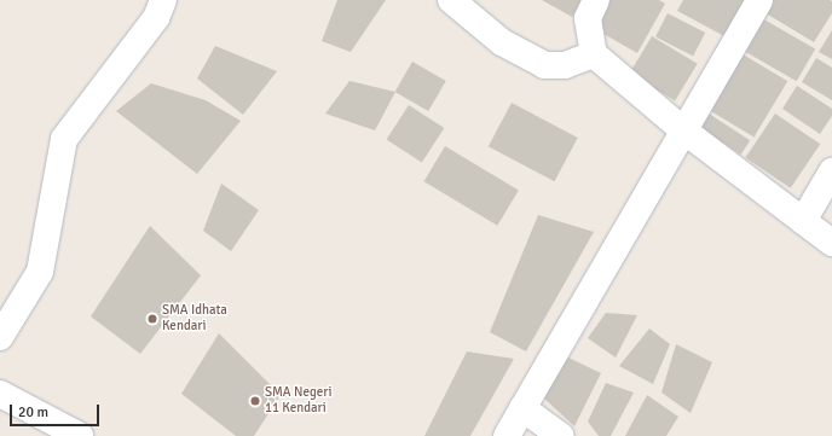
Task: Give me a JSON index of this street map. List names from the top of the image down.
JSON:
{
  "places": ["SMA Idhata Kendari", "SMA Negeri 11 Kendari"],
  "scale_bar": "20 m"
}
